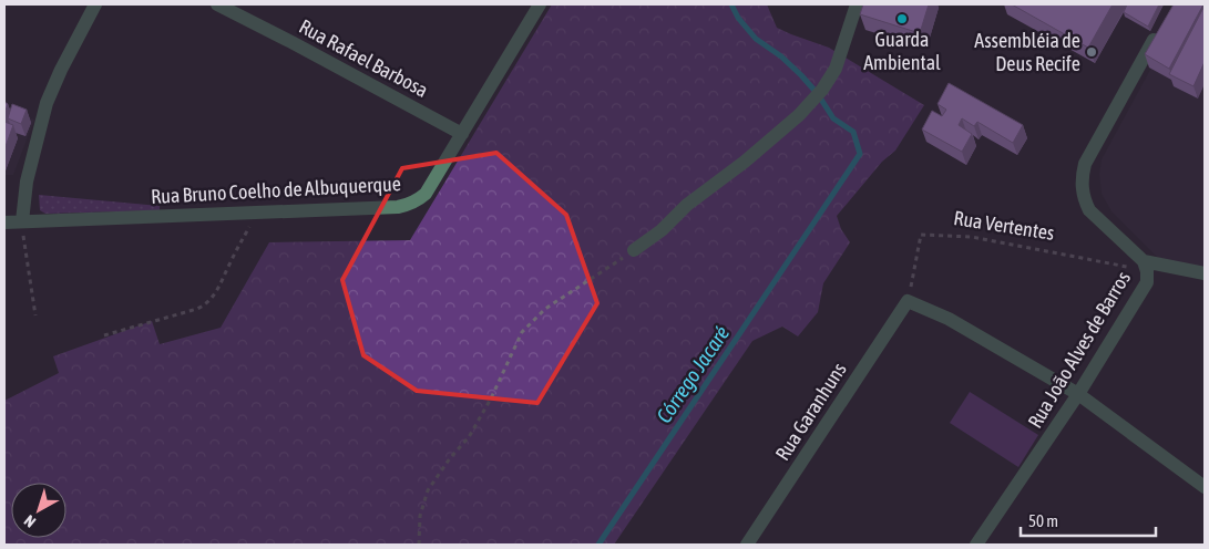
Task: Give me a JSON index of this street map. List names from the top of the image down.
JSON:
{
  "streets": {
    "street": [
      "Rua Rafael Barbosa",
      "Rua Bruno Coelho de Albuquerque",
      "Rua João Alves de Barros",
      "Rua Garanhuns"
    ],
    "path": ["Rua Vertentes"]
  },
  "crossings": [
    ["Rua Rafael Barbosa", "Rua Bruno Coelho de Albuquerque"],
    ["Rua Vertentes", "Rua João Alves de Barros"],
    ["Rua Vertentes", "Rua Garanhuns"]
  ],
  "water": ["Córrego Jacaré"],
  "places": ["Guarda Ambiental", "Assembléia de Deus Recife"],
  "scale_bar": "50 m",
  "north": "bottom left"
}
